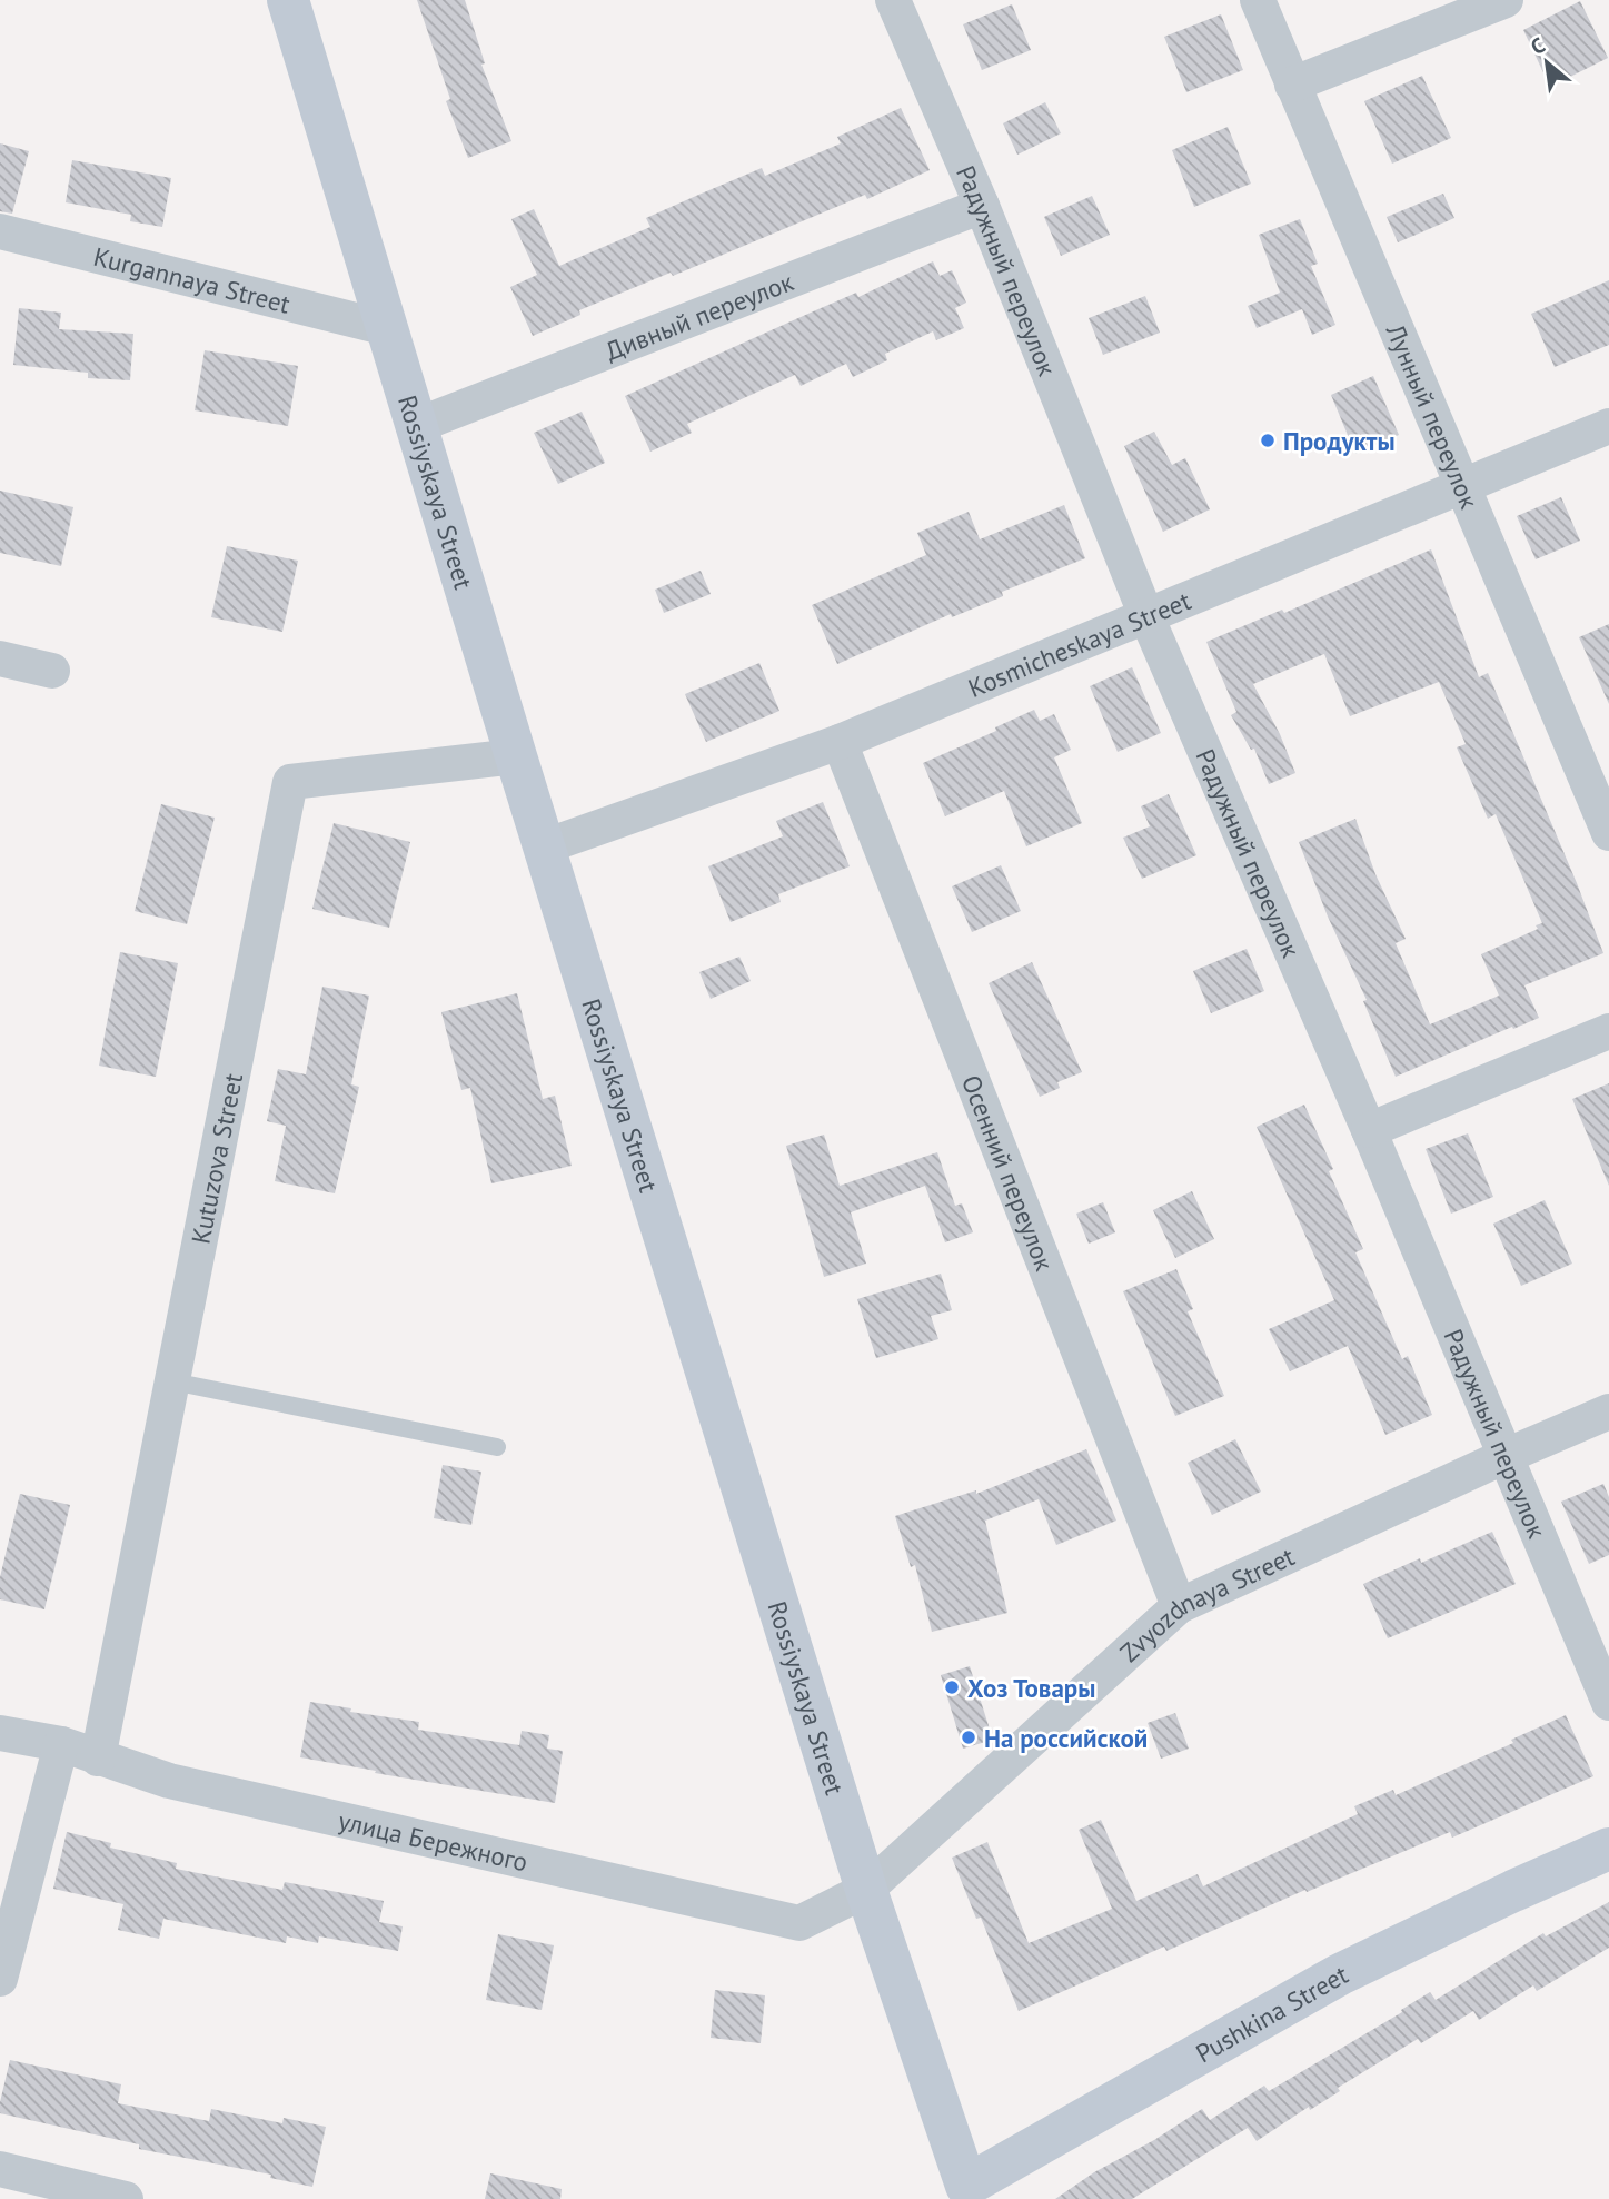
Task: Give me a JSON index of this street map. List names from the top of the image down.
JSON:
{
  "streets": {
    "street": [
      "Радужный переулок",
      "Kurgannaya Street",
      "Дивный переулок",
      "Лунный переулок",
      "Rossiyskaya Street",
      "Kosmicheskaya Street",
      "Kutuzova Street",
      "Осенний переулок",
      "Zvyozdnaya Street",
      "улица Бережного",
      "Pushkina Street"
    ]
  },
  "crossings": [
    ["Радужный переулок", "Дивный переулок"],
    ["Радужный переулок", "Kosmicheskaya Street"],
    ["Радужный переулок", "Zvyozdnaya Street"],
    ["Kurgannaya Street", "Rossiyskaya Street"],
    ["Дивный переулок", "Rossiyskaya Street"],
    ["Лунный переулок", "Kosmicheskaya Street"],
    ["Rossiyskaya Street", "Kosmicheskaya Street"],
    ["Rossiyskaya Street", "Kutuzova Street"],
    ["Rossiyskaya Street", "Zvyozdnaya Street"],
    ["Rossiyskaya Street", "улица Бережного"],
    ["Rossiyskaya Street", "Pushkina Street"],
    ["Kosmicheskaya Street", "Осенний переулок"],
    ["Kutuzova Street", "улица Бережного"],
    ["Осенний переулок", "Zvyozdnaya Street"],
    ["Zvyozdnaya Street", "улица Бережного"]
  ],
  "places": ["Продукты", "Хоз Товары", "На российской"],
  "north": "top left"
}
